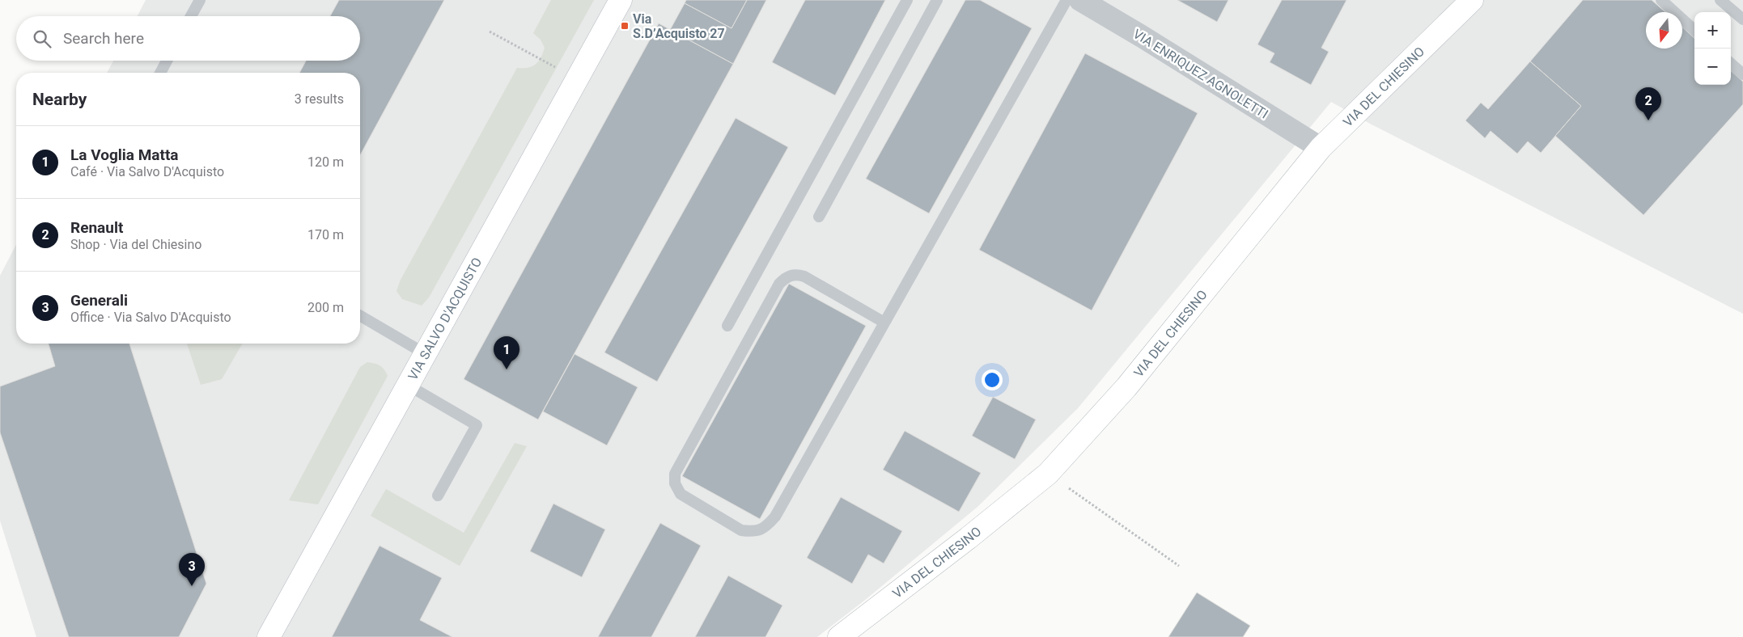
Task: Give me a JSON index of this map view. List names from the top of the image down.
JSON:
{
  "streets": {
    "street": ["VIA ENRIQUEZ AGNOLETTI", "VIA DEL CHIESINO", "VIA SALVO D'ACQUISTO"]
  },
  "crossings": [
    ["VIA ENRIQUEZ AGNOLETTI", "VIA DEL CHIESINO"]
  ],
  "places": {
    "transit": ["Via S.D’Acquisto 27"]
  },
  "north": "bottom",
  "page": {
    "map_buttons": ["+", "−"],
    "search": "Search here",
    "heading": ["Nearby", "3 results"],
    "pins": ["2", "1", "3"],
    "list": [
      {
        "mark": "1",
        "name": "La Voglia Matta",
        "note": "Café · Via Salvo D'Acquisto",
        "value": "120 m"
      },
      {
        "mark": "2",
        "name": "Renault",
        "note": "Shop · Via del Chiesino",
        "value": "170 m"
      },
      {
        "mark": "3",
        "name": "Generali",
        "note": "Office · Via Salvo D'Acquisto",
        "value": "200 m"
      }
    ]
  }
}
